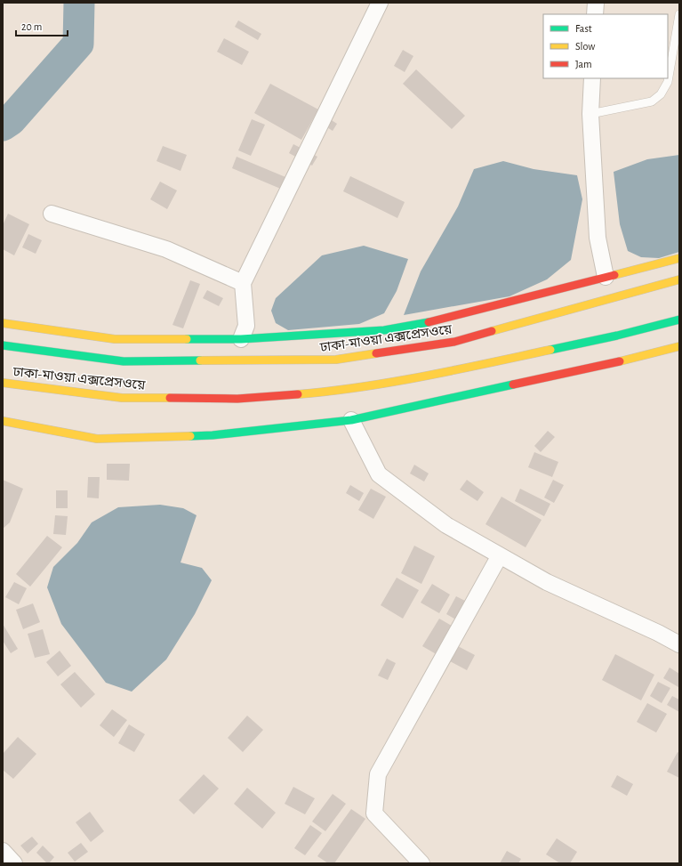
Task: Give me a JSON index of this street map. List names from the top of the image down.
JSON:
{
  "streets": {
    "main road": ["ঢাকা-মাওয়া এক্সপ্রেসওয়ে"]
  },
  "legend": ["Fast", "Slow", "Jam"],
  "scale_bar": "20 m"
}
